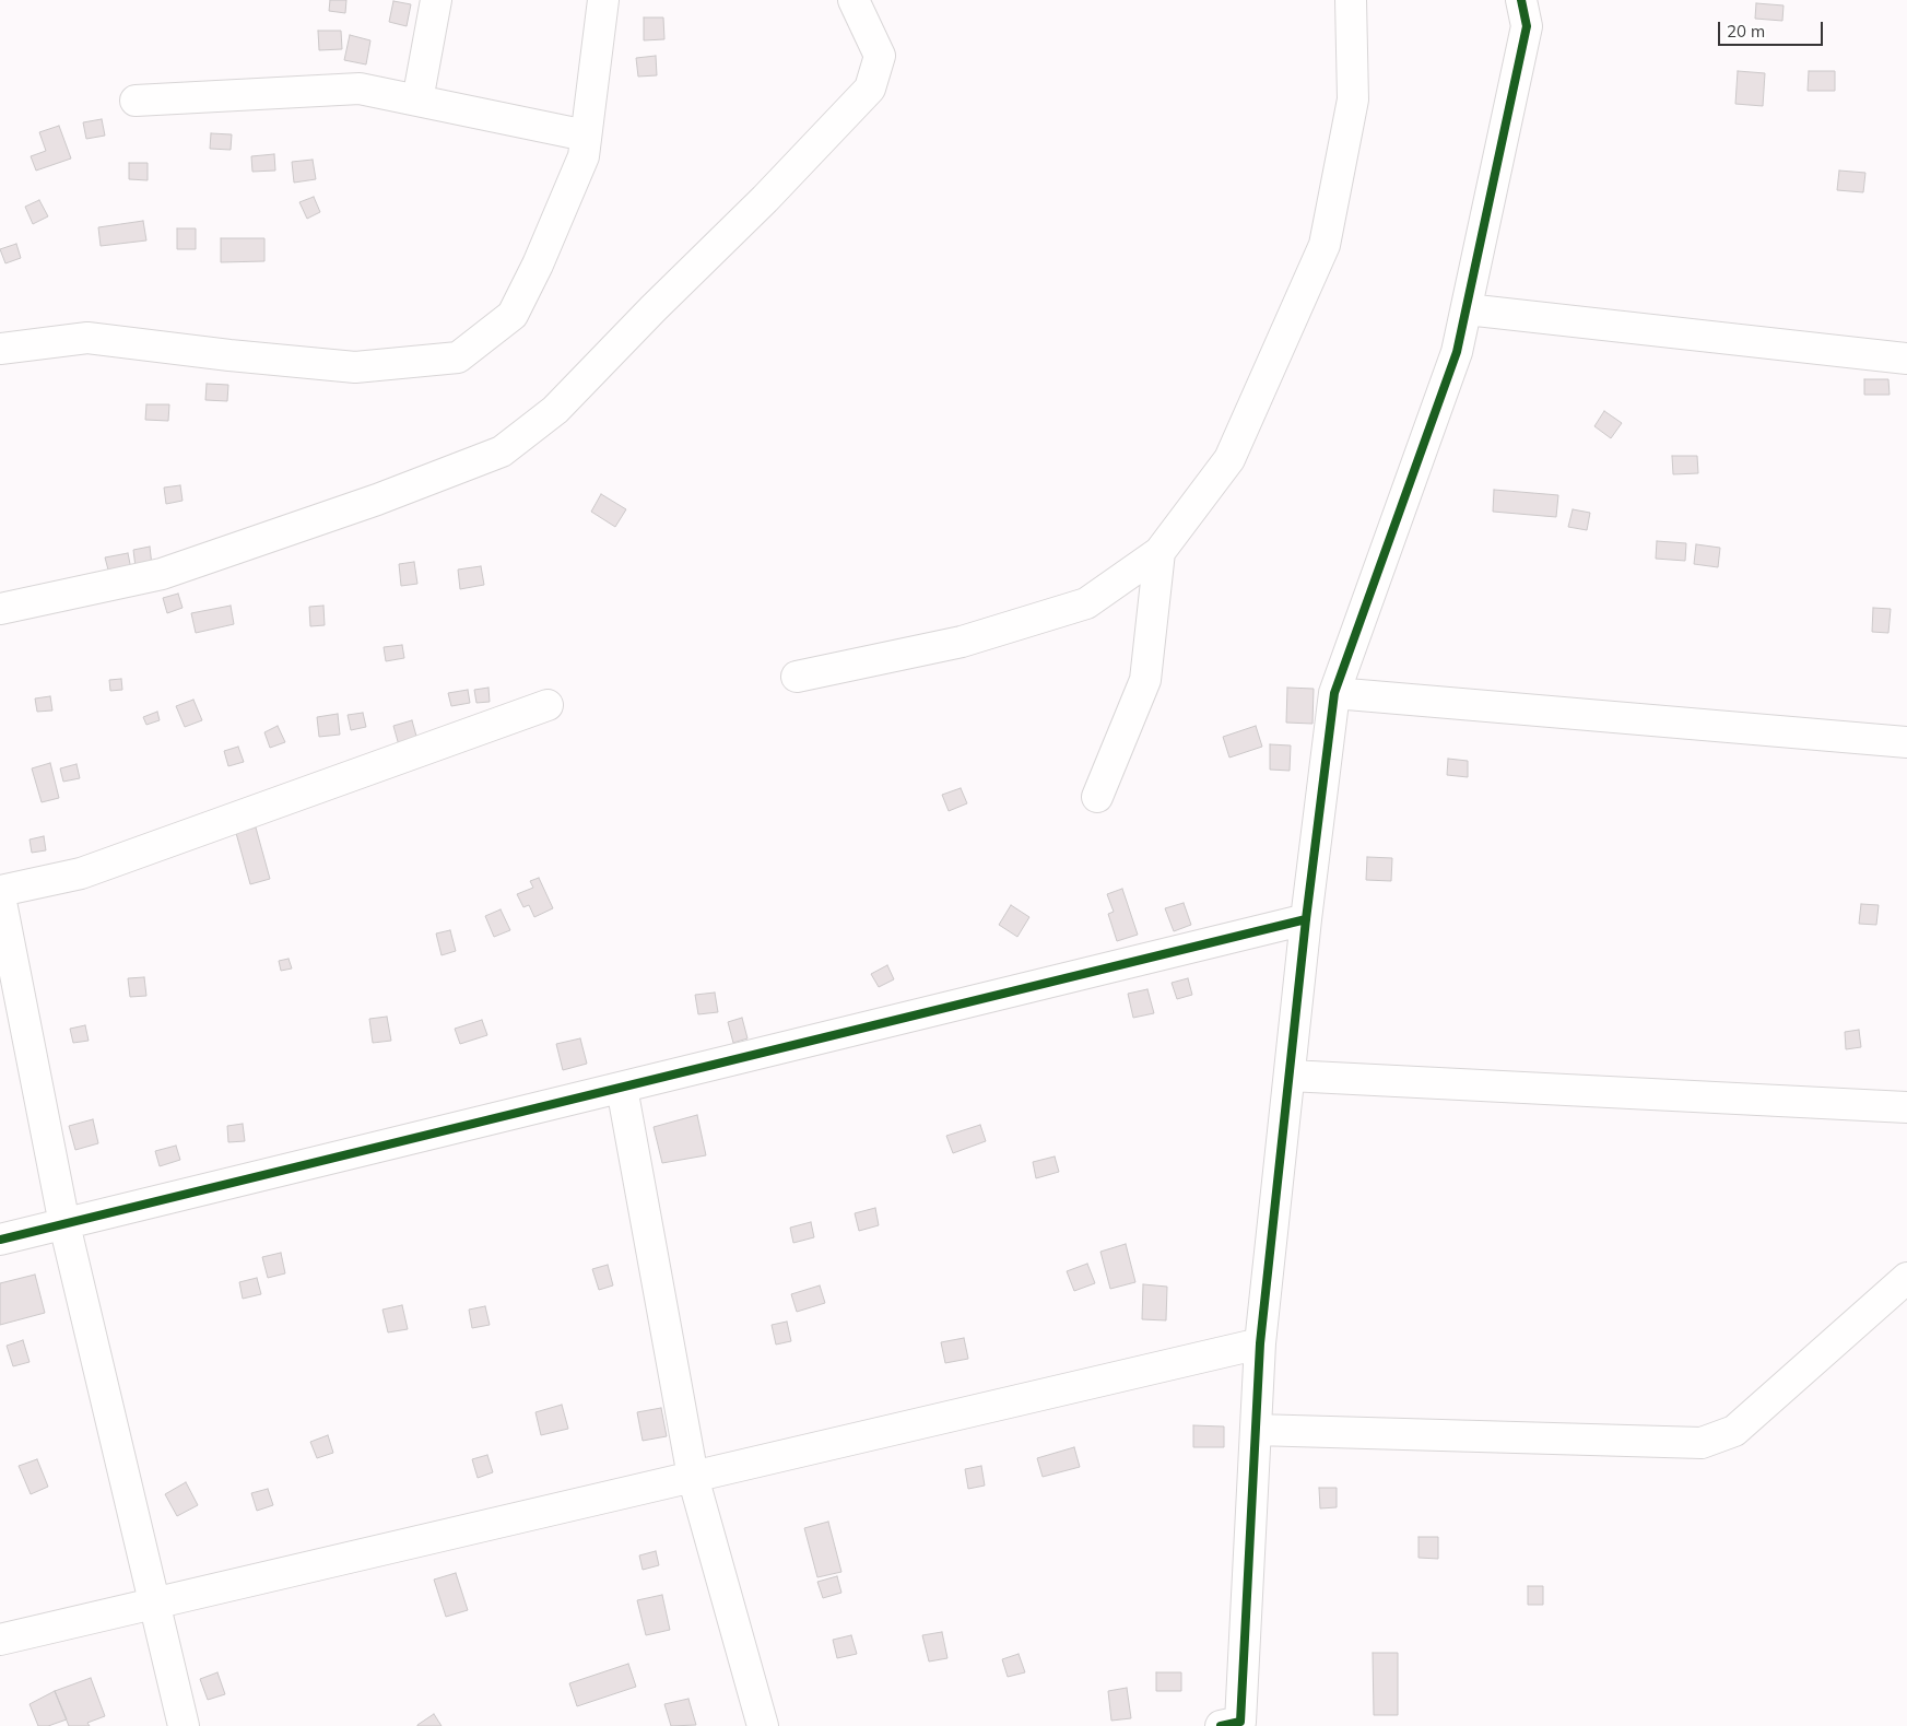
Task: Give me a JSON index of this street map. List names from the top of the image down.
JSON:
{
  "scale_bar": "20 m"
}
